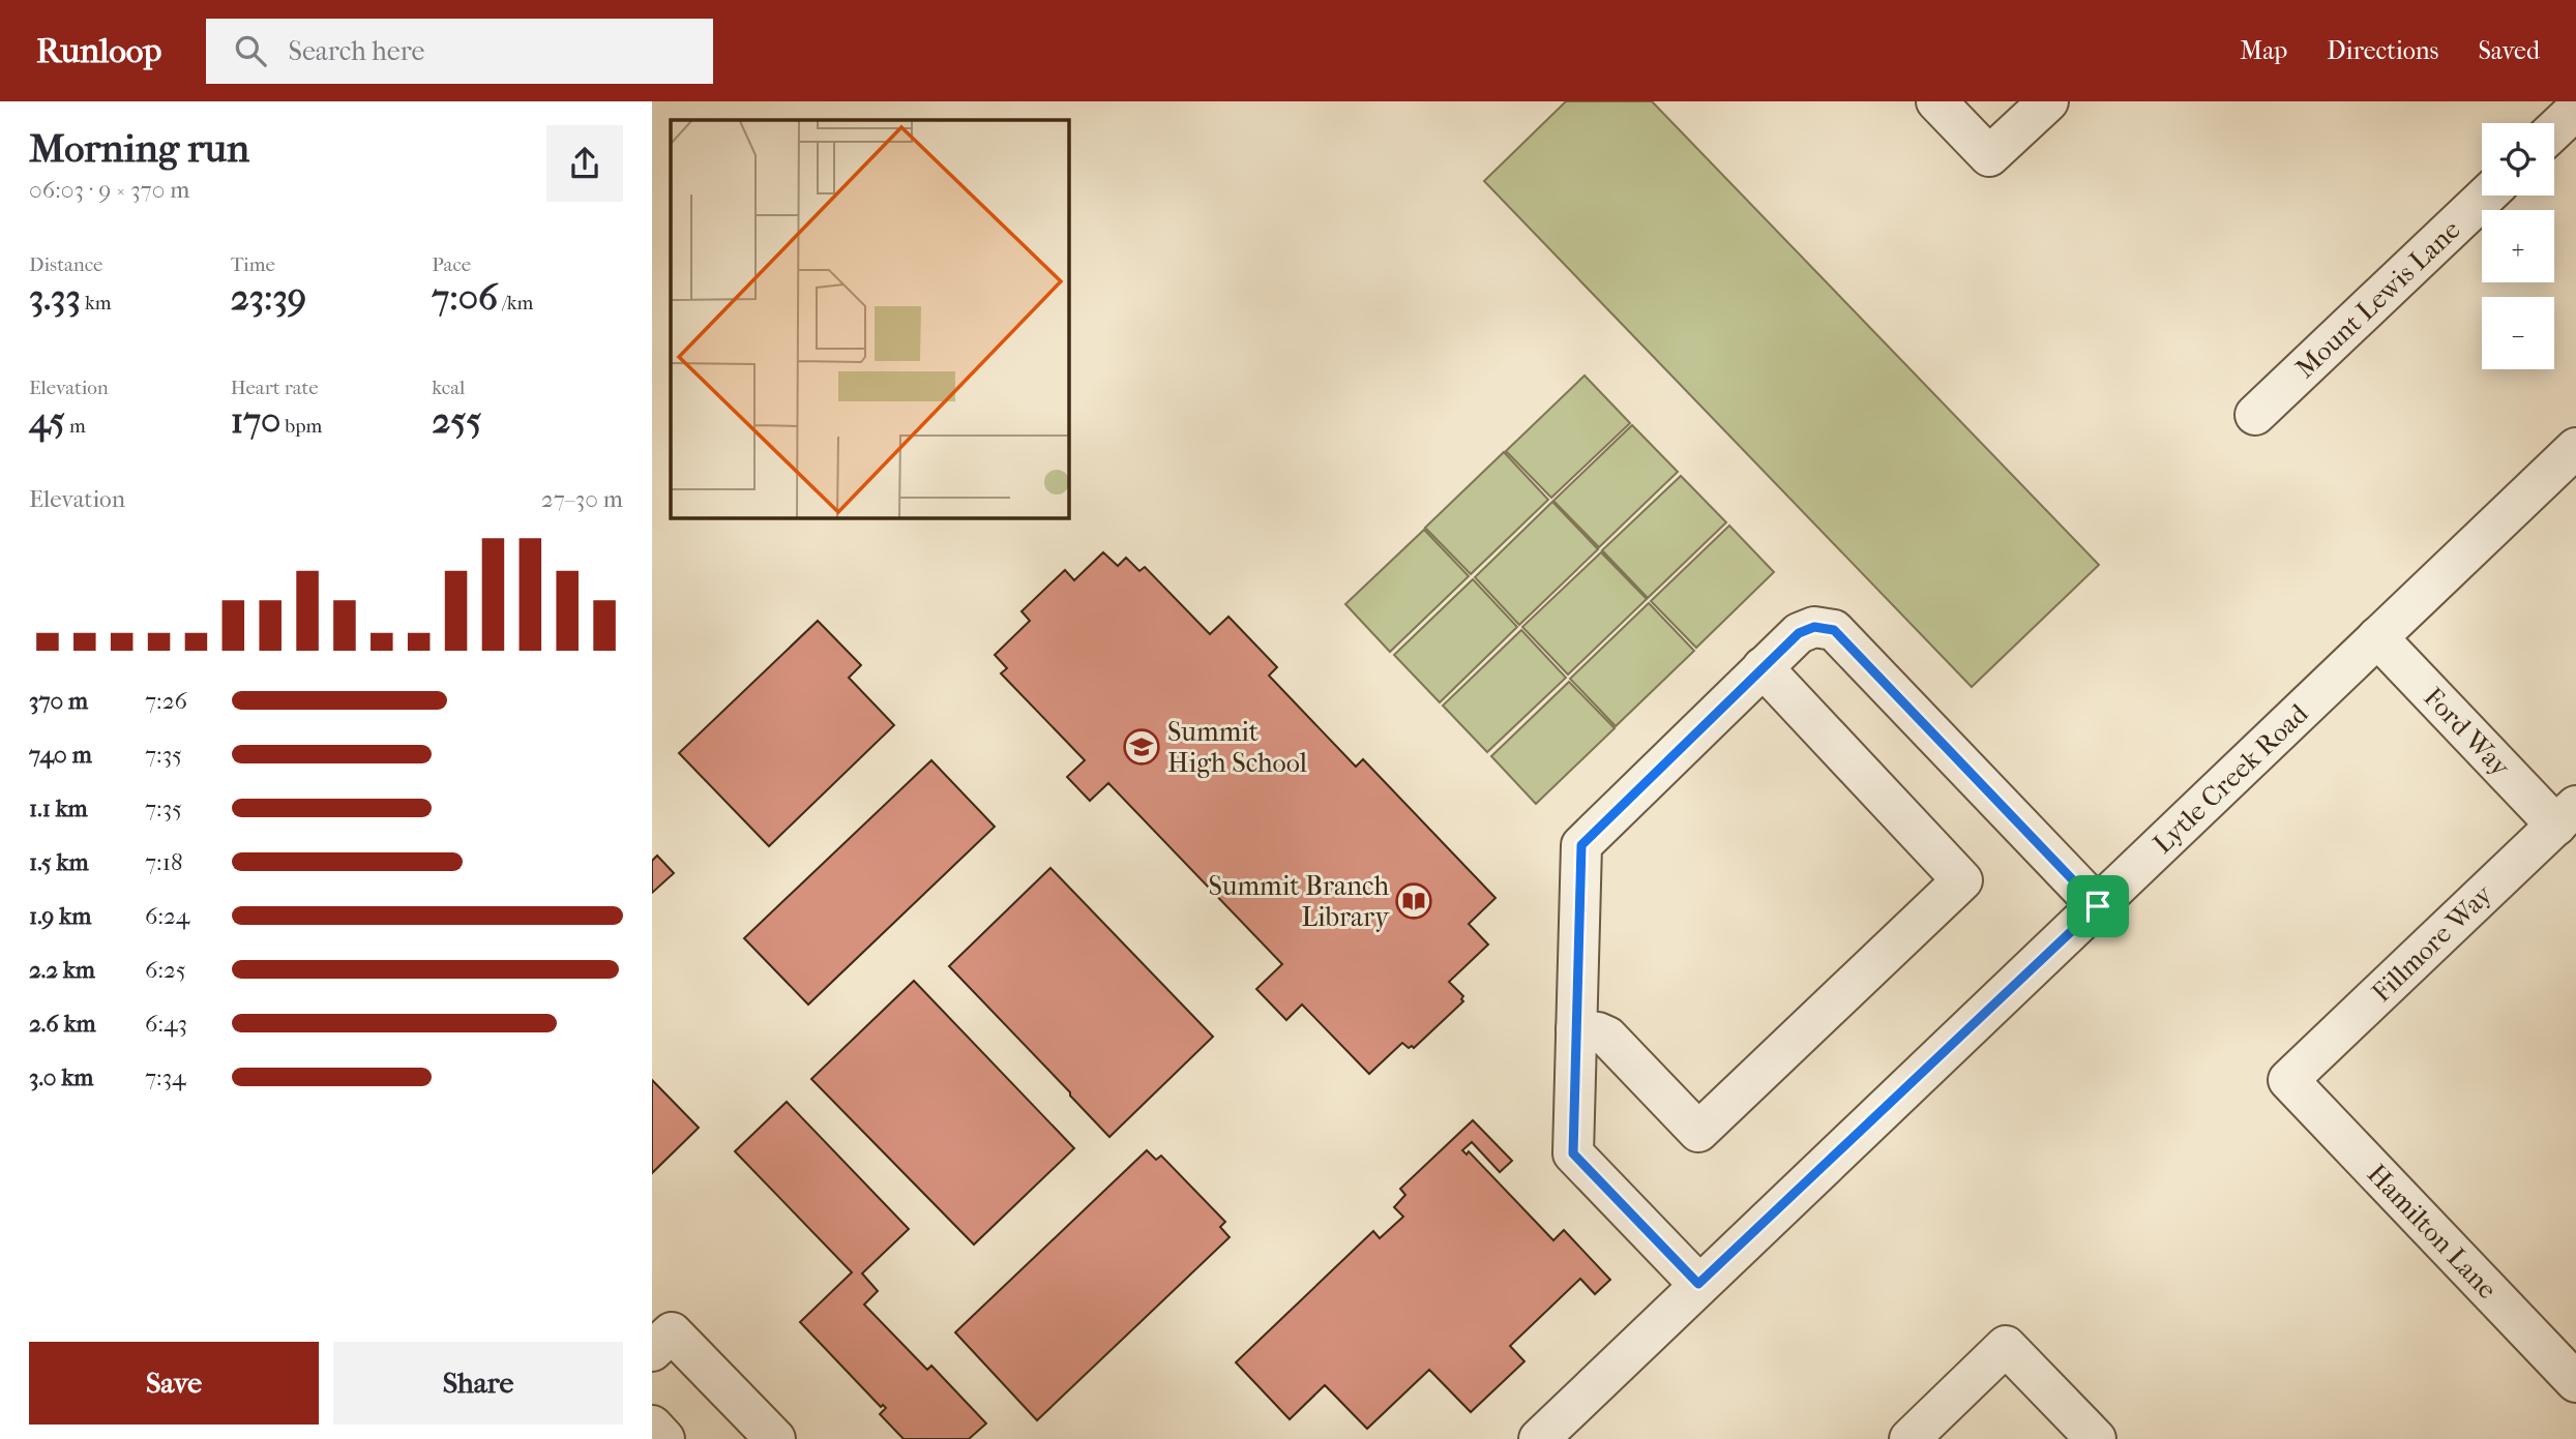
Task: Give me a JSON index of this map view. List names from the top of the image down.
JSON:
{
  "streets": {
    "street": [
      "Mount Lewis Lane",
      "Ford Way",
      "Lytle Creek Road",
      "Fillmore Way",
      "Hamilton Lane"
    ]
  },
  "crossings": [
    ["Ford Way", "Lytle Creek Road"],
    ["Ford Way", "Fillmore Way"],
    ["Fillmore Way", "Hamilton Lane"]
  ],
  "places": {
    "school or university": ["Summit High School"],
    "library": ["Summit Branch Library"]
  },
  "page": {
    "header": "Runloop",
    "search": "Search here",
    "nav": ["Map", "Directions", "Saved"],
    "heading": ["Morning run", "06:03 · 9 × 370 m"],
    "map_buttons": ["+", "−"],
    "stats": [
      ["Distance", "3.33 km"],
      ["Time", "23:39"],
      ["Pace", "7:06 /km"],
      ["Elevation", "45 m"],
      ["Heart rate", "170 bpm"],
      ["kcal", "255"]
    ],
    "chart": ["Elevation", "27–30 m"],
    "list": [
      {
        "name": "370 m",
        "note": "7:26"
      },
      {
        "name": "740 m",
        "note": "7:35"
      },
      {
        "name": "1.1 km",
        "note": "7:35"
      },
      {
        "name": "1.5 km",
        "note": "7:18"
      },
      {
        "name": "1.9 km",
        "note": "6:24"
      },
      {
        "name": "2.2 km",
        "note": "6:25"
      },
      {
        "name": "2.6 km",
        "note": "6:43"
      },
      {
        "name": "3.0 km",
        "note": "7:34"
      }
    ],
    "buttons": ["Save", "Share"]
  }
}
